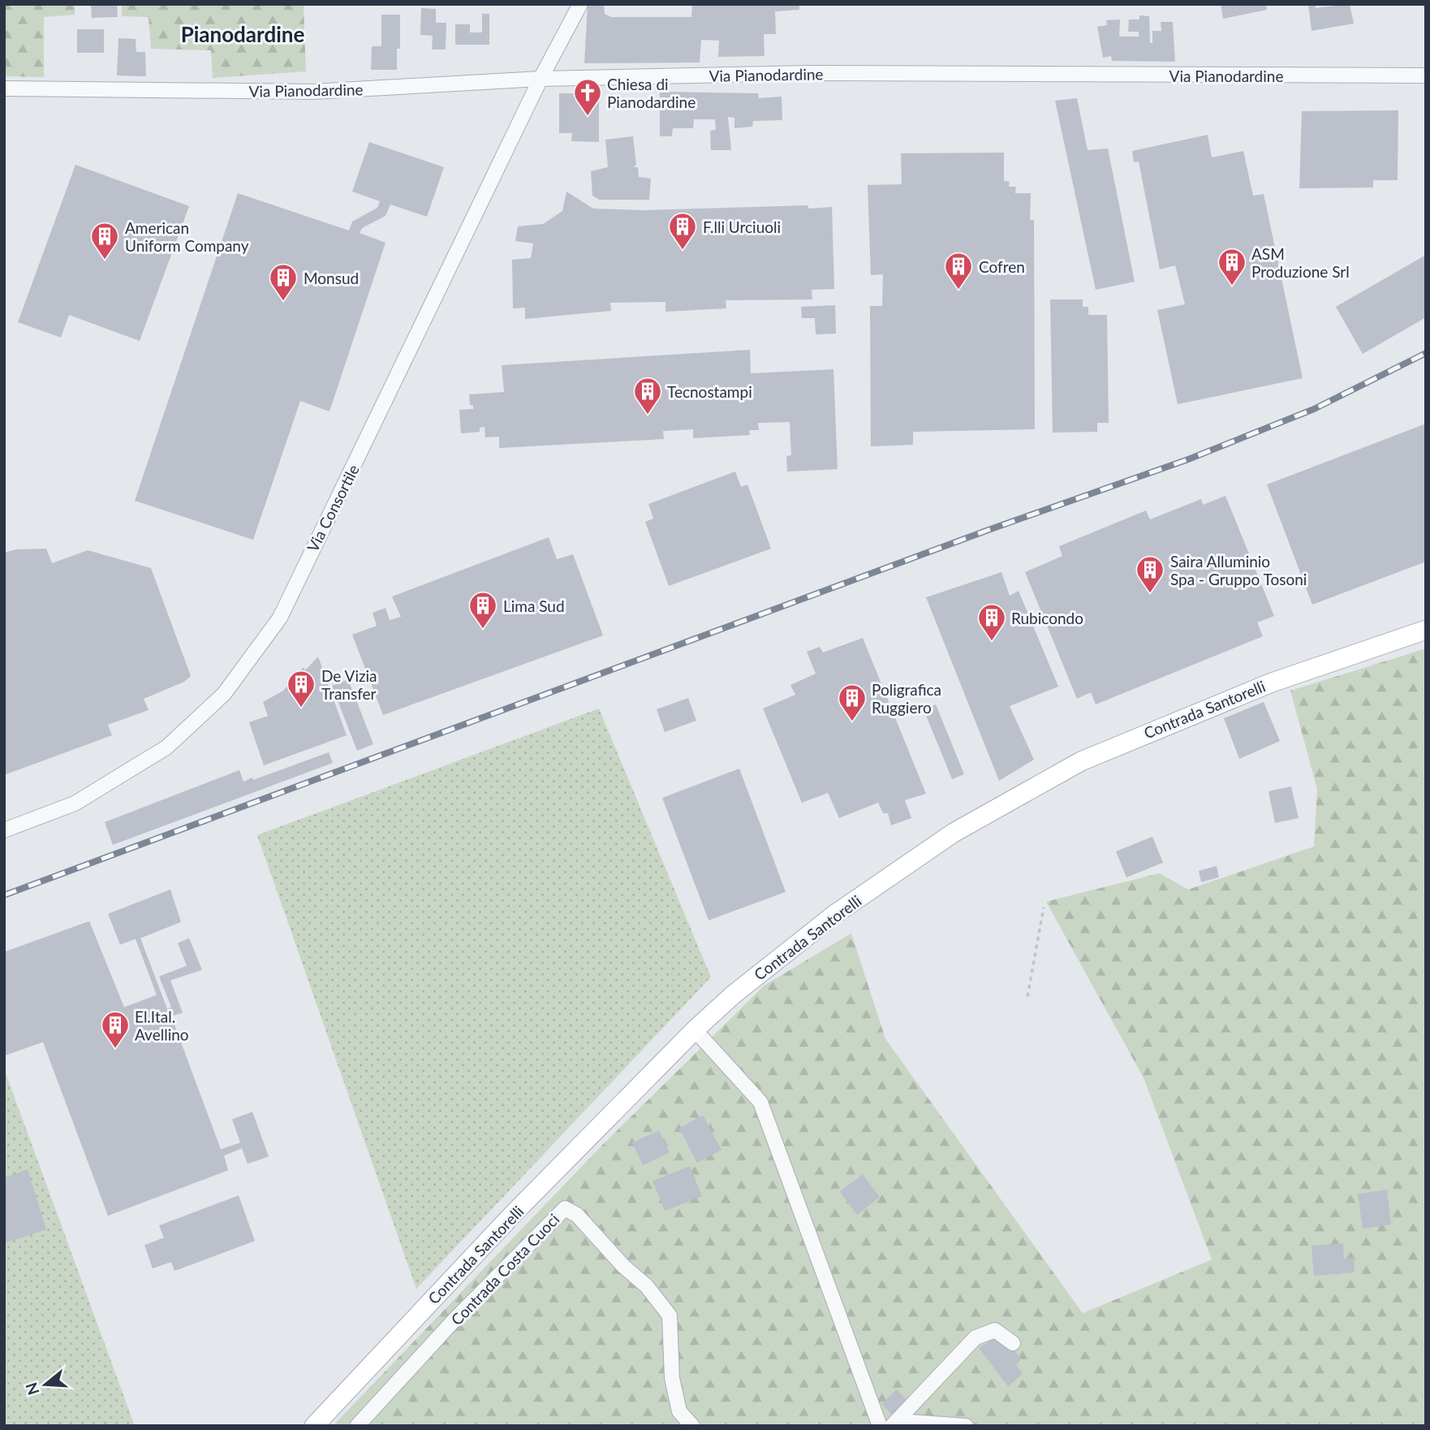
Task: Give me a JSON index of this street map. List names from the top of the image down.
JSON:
{
  "streets": {
    "main road": ["Contrada Santorelli"],
    "street": ["Via Pianodardine", "Via Consortile", "Contrada Costa Cuoci"]
  },
  "crossings": [
    ["Via Pianodardine", "Via Consortile"]
  ],
  "districts": ["Pianodardine"],
  "places": {
    "church": ["Chiesa di Pianodardine"],
    "building": [
      "F.lli Urciuoli",
      "American Uniform Company",
      "ASM Produzione Srl",
      "Cofren",
      "Monsud",
      "Tecnostampi",
      "Saira Alluminio Spa - Gruppo Tosoni",
      "Lima Sud",
      "Rubicondo",
      "De Vizia Transfer",
      "Poligrafica Ruggiero",
      "El.Ital. Avellino"
    ]
  },
  "north": "left"
}
